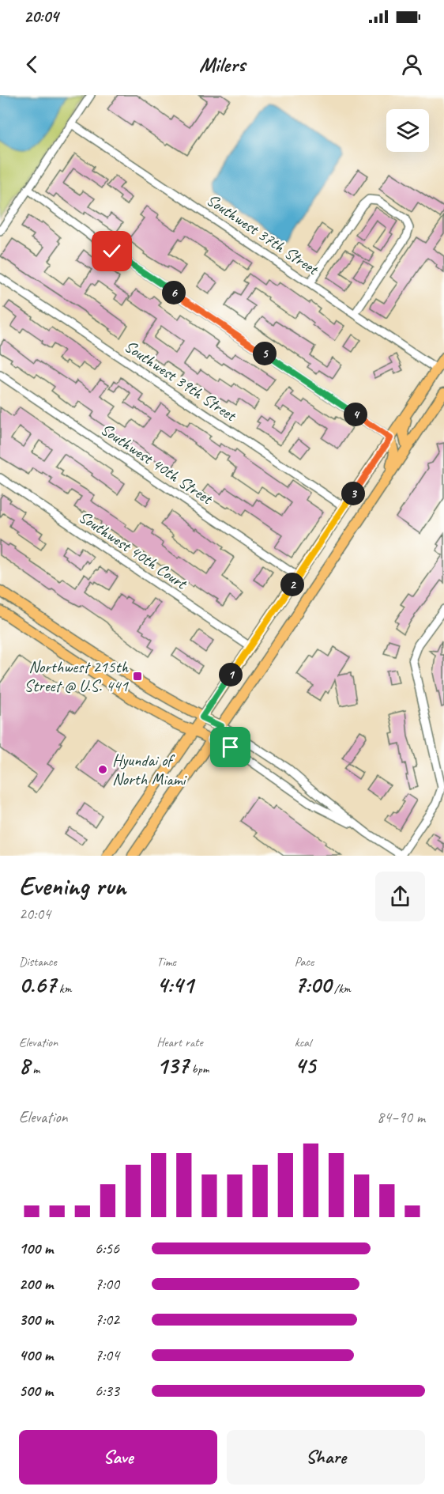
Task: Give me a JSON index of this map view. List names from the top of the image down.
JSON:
{
  "streets": {
    "street": [
      "Southwest 37th Street",
      "Southwest 39th Street",
      "Southwest 40th Street",
      "Southwest 40th Court"
    ]
  },
  "places": {
    "transit": ["Northwest 215th Street @ U.S. 441"],
    "other": ["Hyundai of North Miami"]
  },
  "page": {
    "status": "20:04",
    "header": "Milers",
    "pins": [
      "6",
      "5",
      "4",
      "3",
      "2",
      "1"
    ],
    "heading": ["Evening run", "20:04"],
    "stats": [
      ["Distance", "0.67 km"],
      ["Time", "4:41"],
      ["Pace", "7:00 /km"],
      ["Elevation", "8 m"],
      ["Heart rate", "137 bpm"],
      ["kcal", "45"]
    ],
    "chart": ["Elevation", "84–90 m"],
    "list": [
      {
        "name": "100 m",
        "note": "6:56"
      },
      {
        "name": "200 m",
        "note": "7:00"
      },
      {
        "name": "300 m",
        "note": "7:02"
      },
      {
        "name": "400 m",
        "note": "7:04"
      },
      {
        "name": "500 m",
        "note": "6:33"
      }
    ],
    "buttons": ["Save", "Share"]
  }
}
